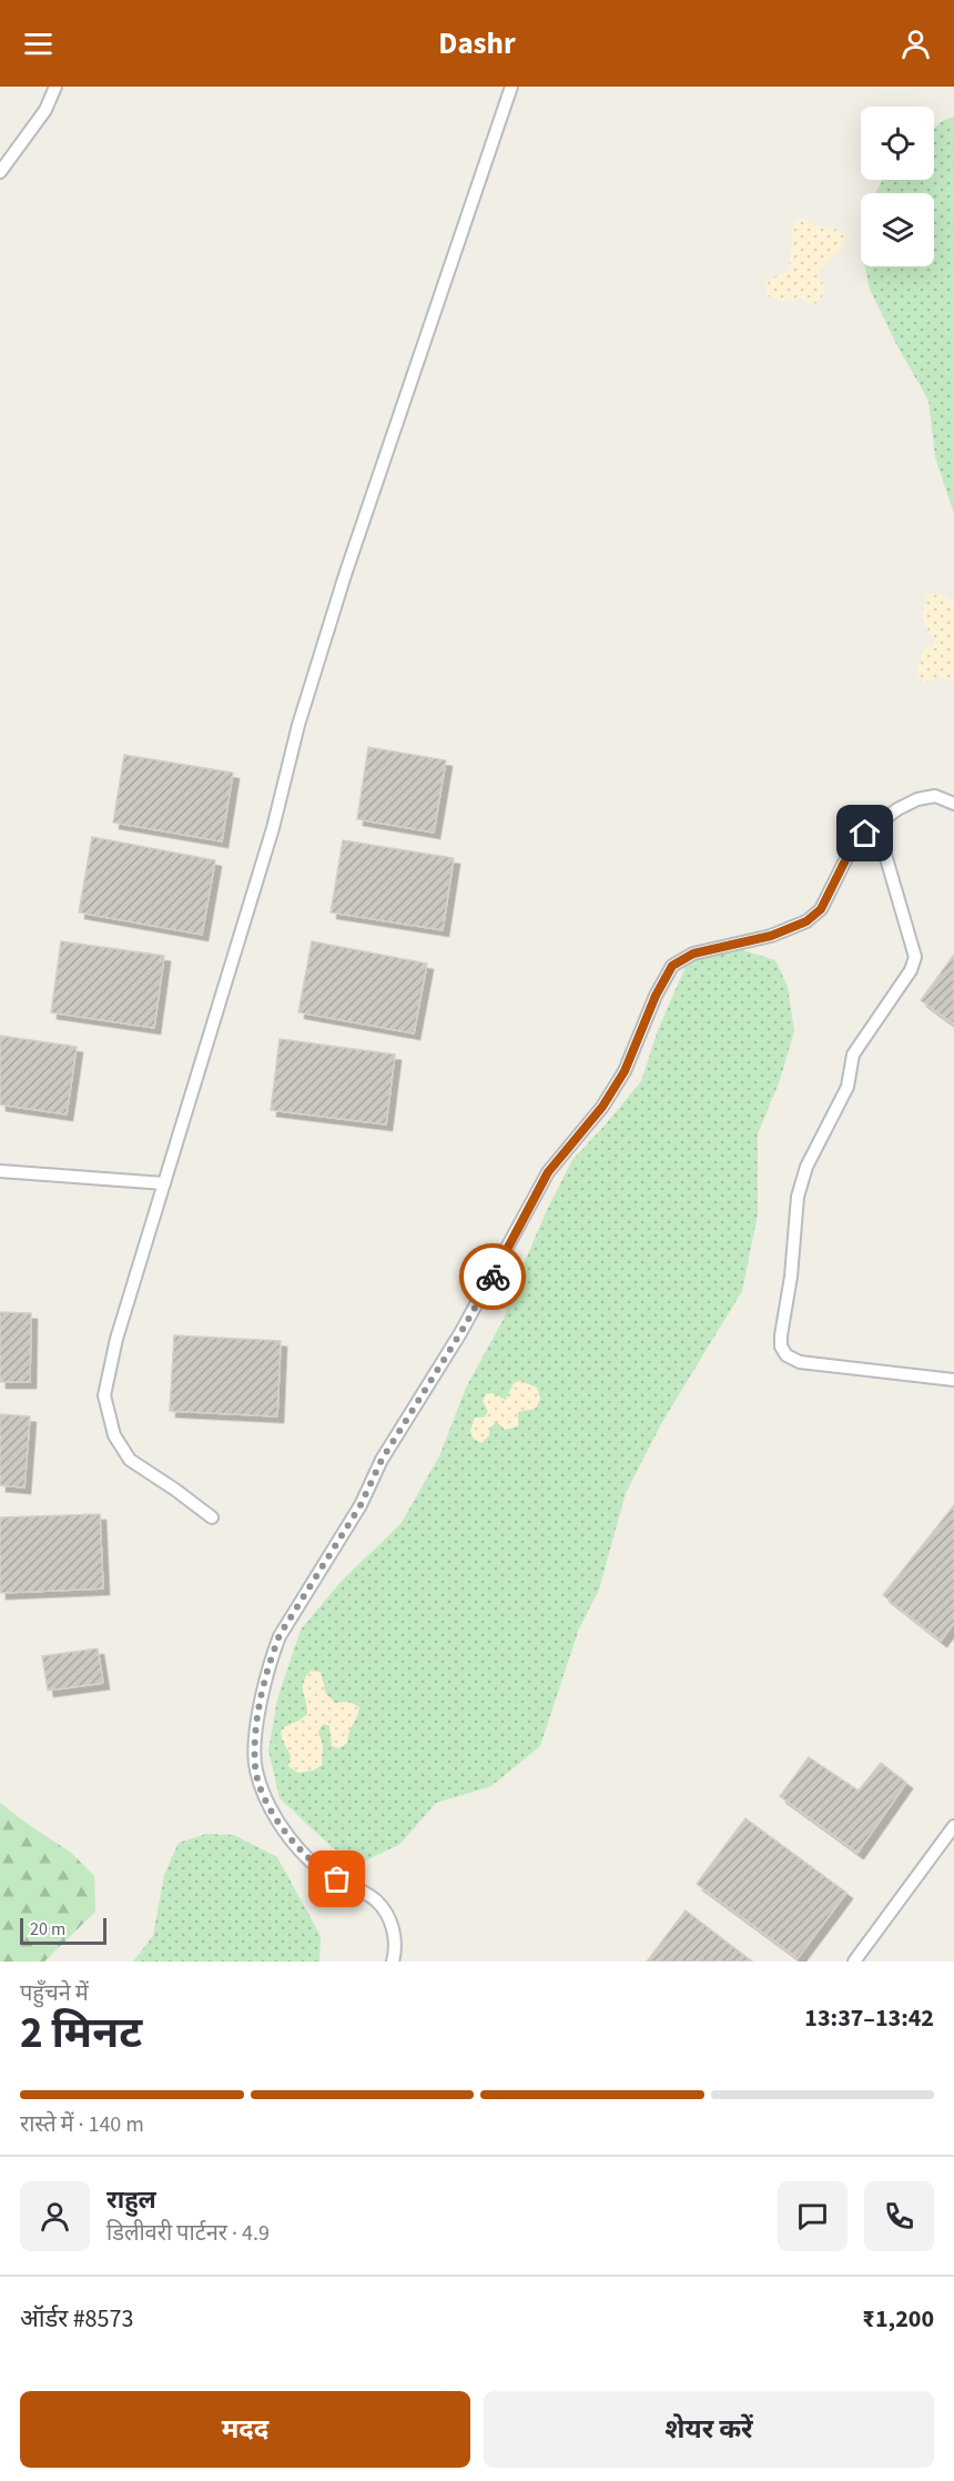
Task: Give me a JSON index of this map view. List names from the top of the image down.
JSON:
{
  "scale_bar": "20 m",
  "page": {
    "header": "Dashr",
    "scale": "20 m",
    "heading": ["2 मिनट", "पहुँचने में", "13:37–13:42"],
    "panel": [
      "राहुल",
      "डिलीवरी पार्टनर · 4.9",
      "ऑर्डर #8573",
      "₹1,200"
    ],
    "bar": "रास्ते में · 140 m",
    "buttons": ["मदद", "शेयर करें"]
  }
}
